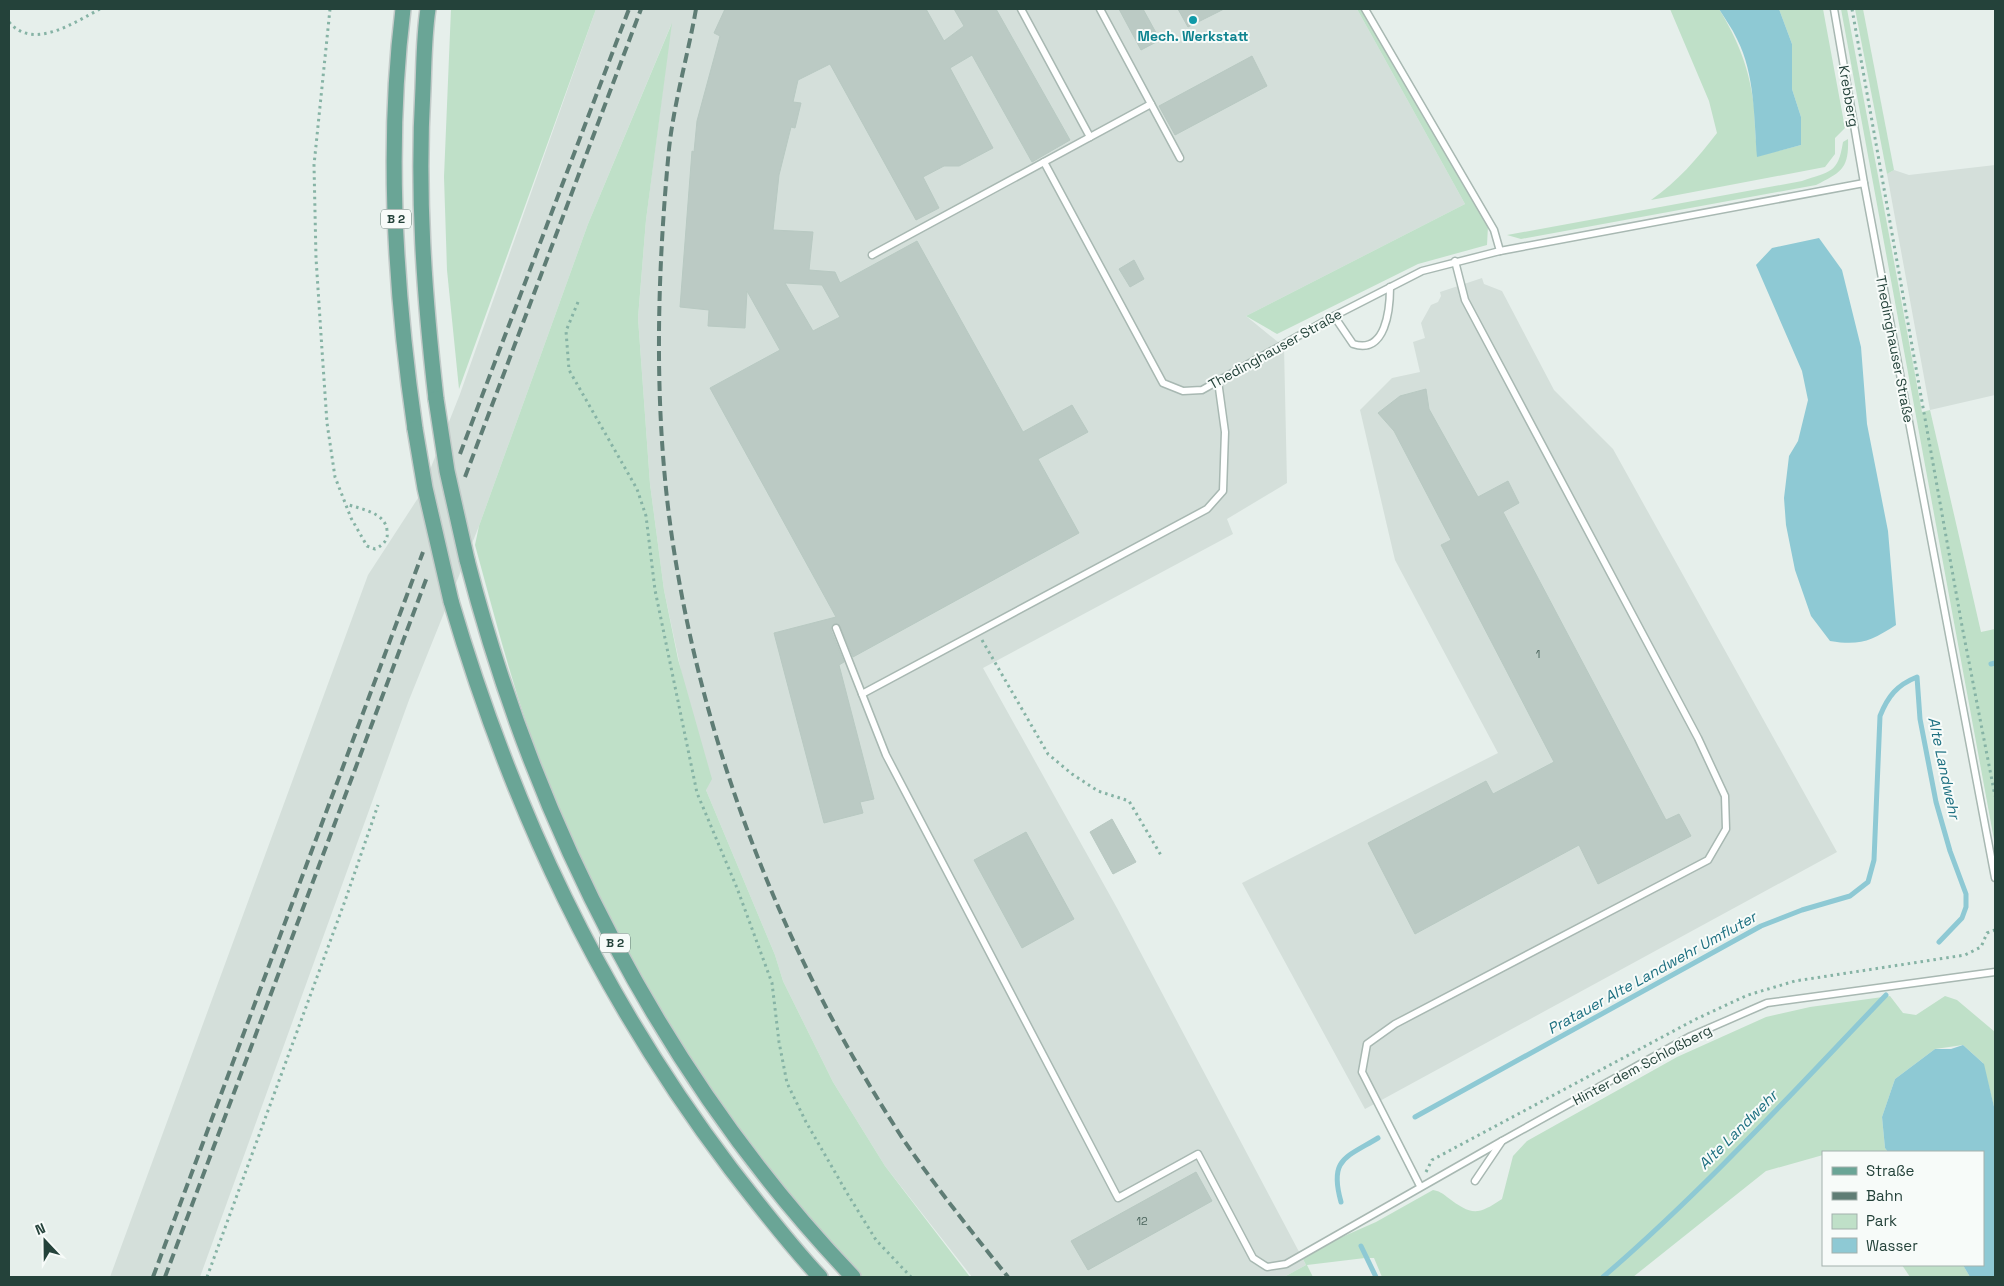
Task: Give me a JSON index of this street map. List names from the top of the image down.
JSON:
{
  "streets": {
    "main road": ["B 2"],
    "lane": ["Krebberg", "Thedinghauser Straße", "Hinter dem Schloßberg"]
  },
  "crossings": [
    ["Krebberg", "Thedinghauser Straße"]
  ],
  "water": ["Alte Landwehr", "Pratauer Alte Landwehr Umfluter"],
  "places": ["Mech. Werkstatt"],
  "house_numbers": ["1", "12"],
  "legend": [
    "Straße",
    "Bahn",
    "Park",
    "Wasser"
  ],
  "north": "top"
}
